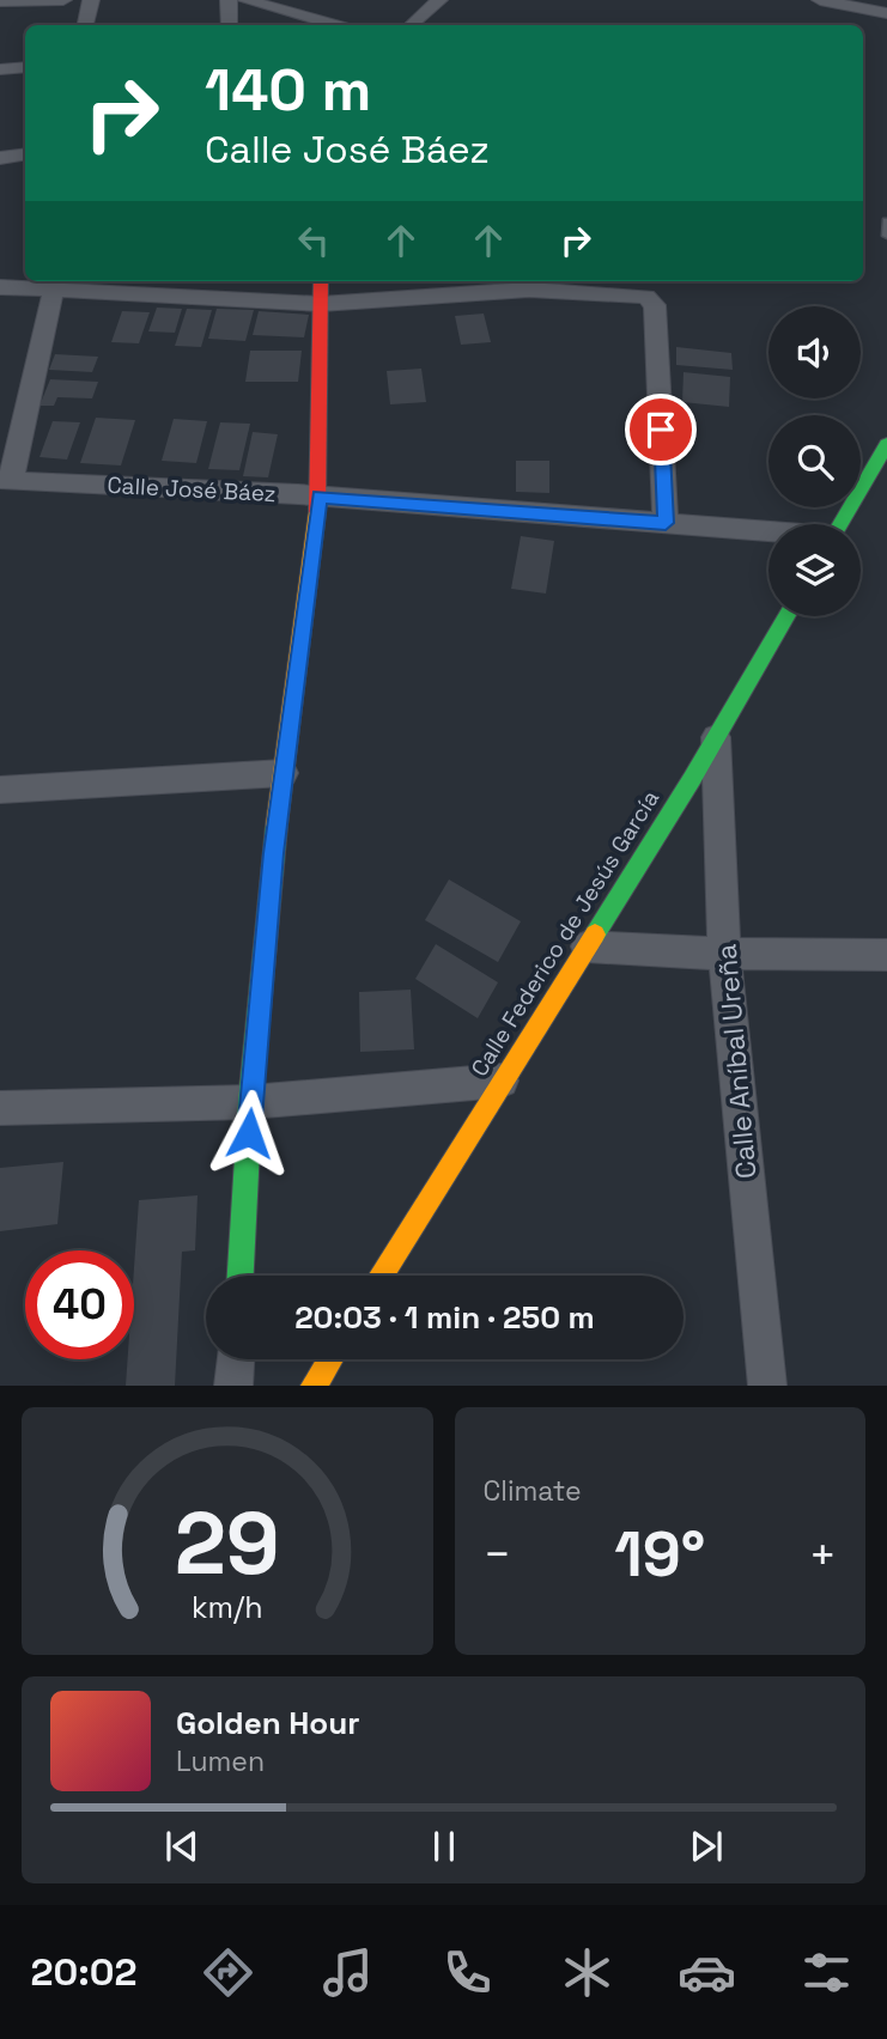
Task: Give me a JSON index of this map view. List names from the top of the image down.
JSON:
{
  "streets": {
    "street": ["Calle José Báez", "Calle Federico de Jesús García", "Calle Aníbal Ureña"]
  },
  "crossings": [
    ["Calle Federico de Jesús García", "Calle Aníbal Ureña"]
  ],
  "page": {
    "turn": ["140 m", "Calle José Báez"],
    "limit": "40",
    "trip": "20:03 · 1 min · 250 m",
    "tile": "Climate",
    "heat": ["−", "19°", "+"],
    "song": ["Golden Hour", "Lumen"],
    "tabs": "20:02",
    "gauge": ["29", "km/h"]
  }
}
